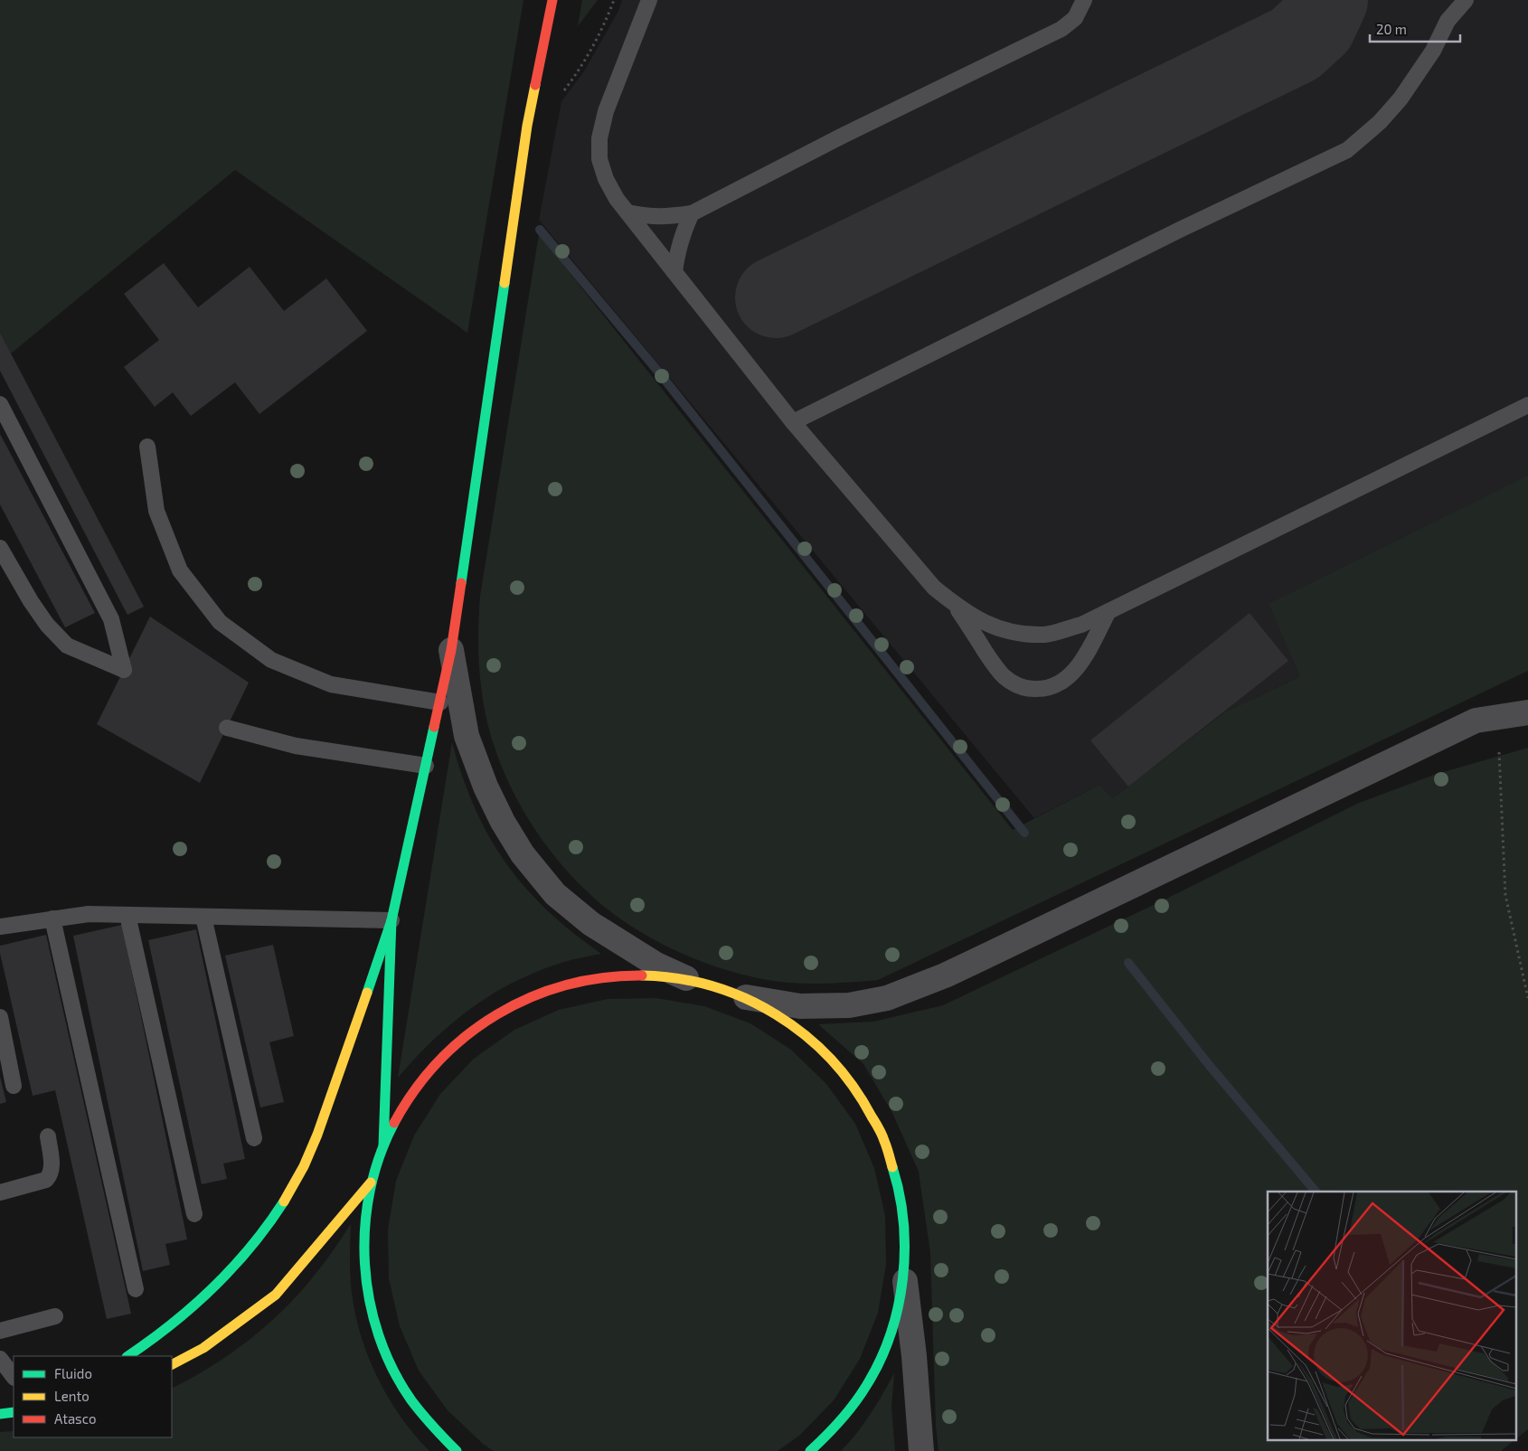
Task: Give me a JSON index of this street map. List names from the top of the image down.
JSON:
{
  "legend": ["Fluido", "Lento", "Atasco"],
  "scale_bar": "20 m"
}
